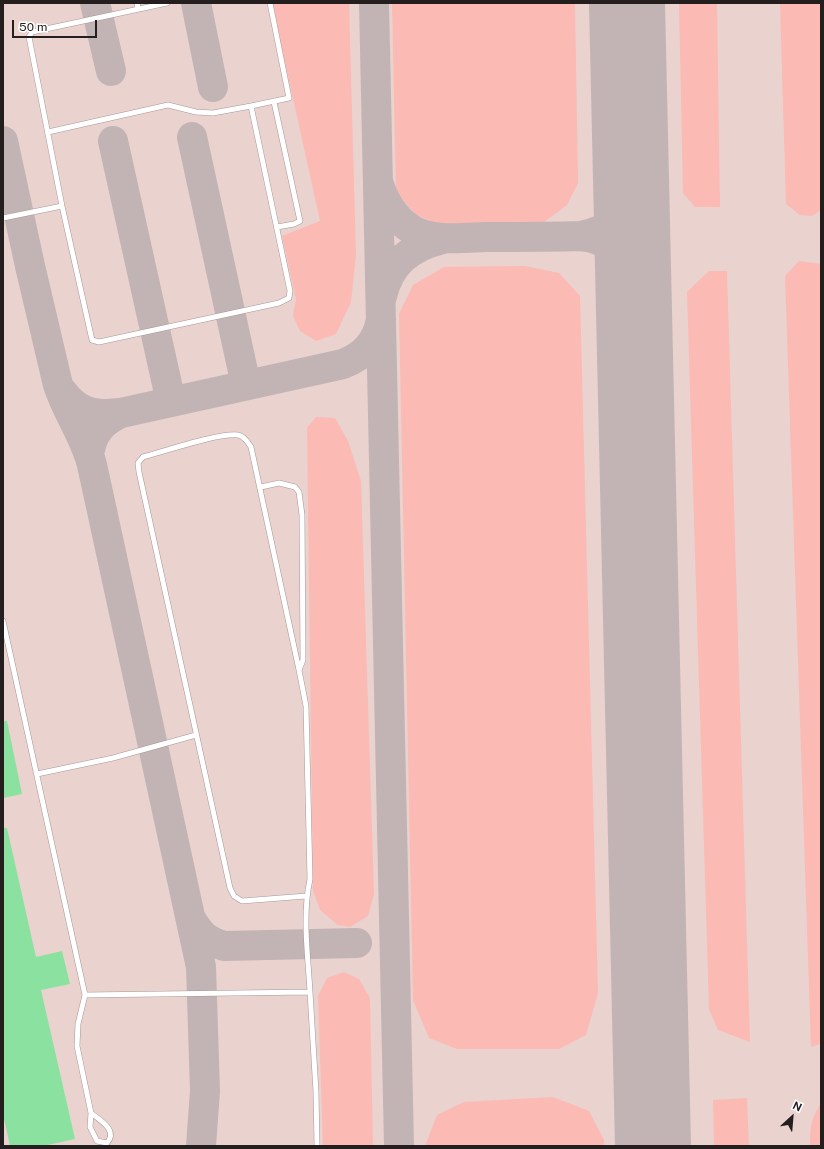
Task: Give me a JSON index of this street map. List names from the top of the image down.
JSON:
{
  "scale_bar": "50 m",
  "north": "top right"
}
